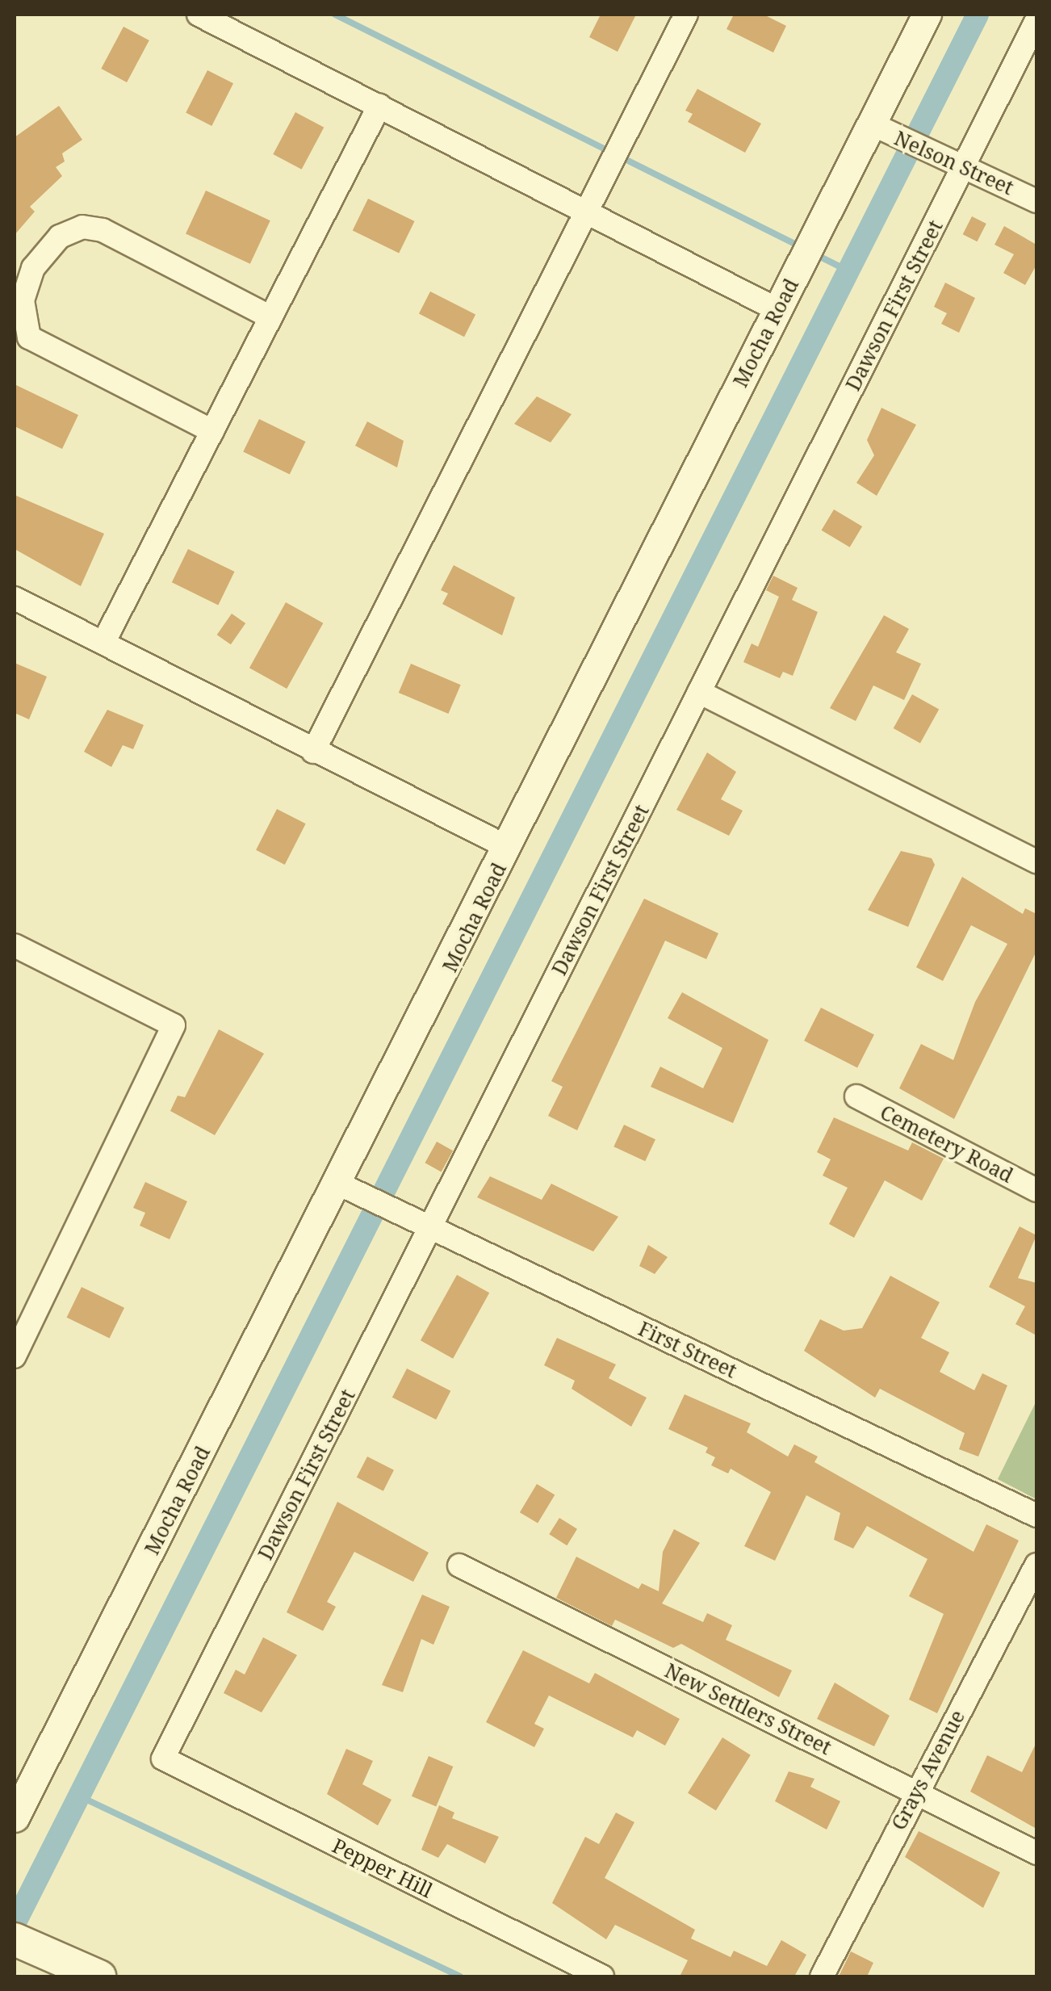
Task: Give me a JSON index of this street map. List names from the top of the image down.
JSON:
{
  "streets": {
    "street": [
      "Nelson Street",
      "Dawson First Street",
      "Mocha Road",
      "Cemetery Road",
      "First Street",
      "New Settlers Street",
      "Grays Avenue",
      "Pepper Hill"
    ]
  },
  "crossings": [
    ["Nelson Street", "Dawson First Street"],
    ["Nelson Street", "Mocha Road"],
    ["Dawson First Street", "First Street"],
    ["Dawson First Street", "Pepper Hill"],
    ["Mocha Road", "First Street"],
    ["New Settlers Street", "Grays Avenue"]
  ]
}
